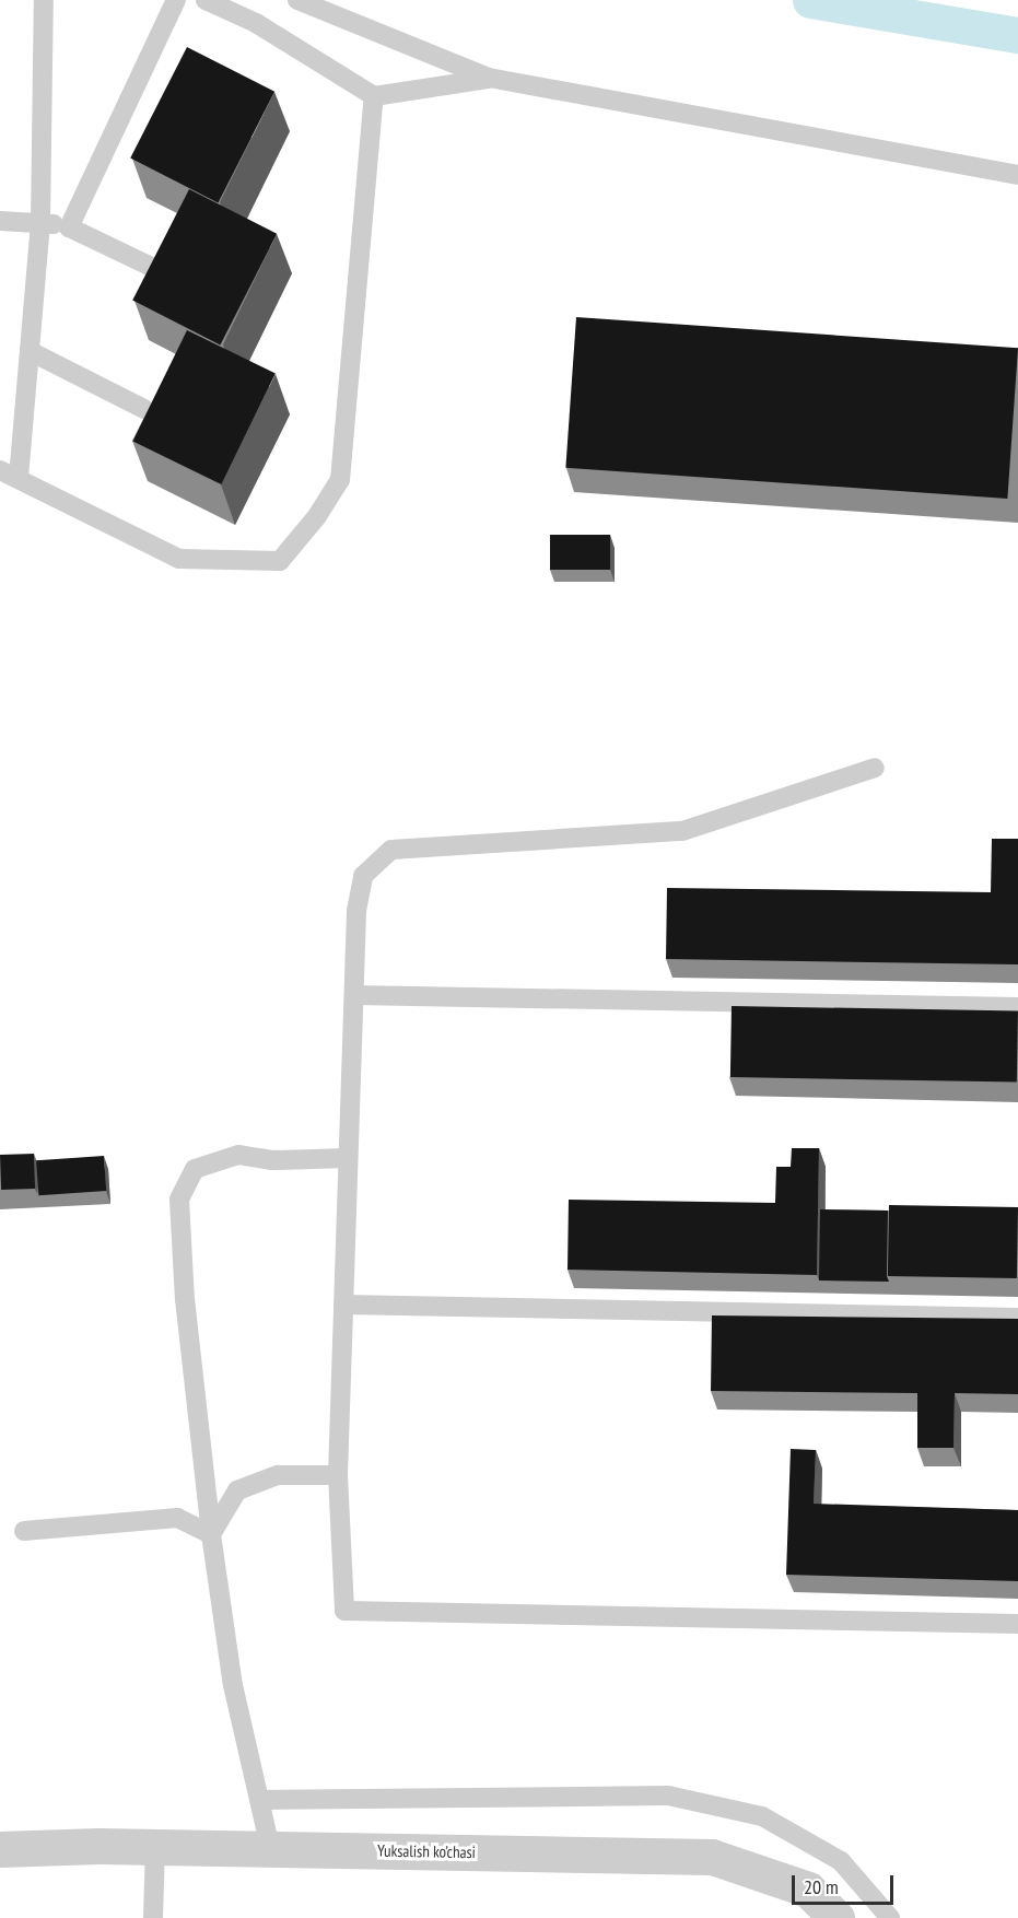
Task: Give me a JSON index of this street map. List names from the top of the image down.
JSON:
{
  "streets": {
    "street": ["Yuksalish ko’chasi"]
  },
  "scale_bar": "20 m"
}
